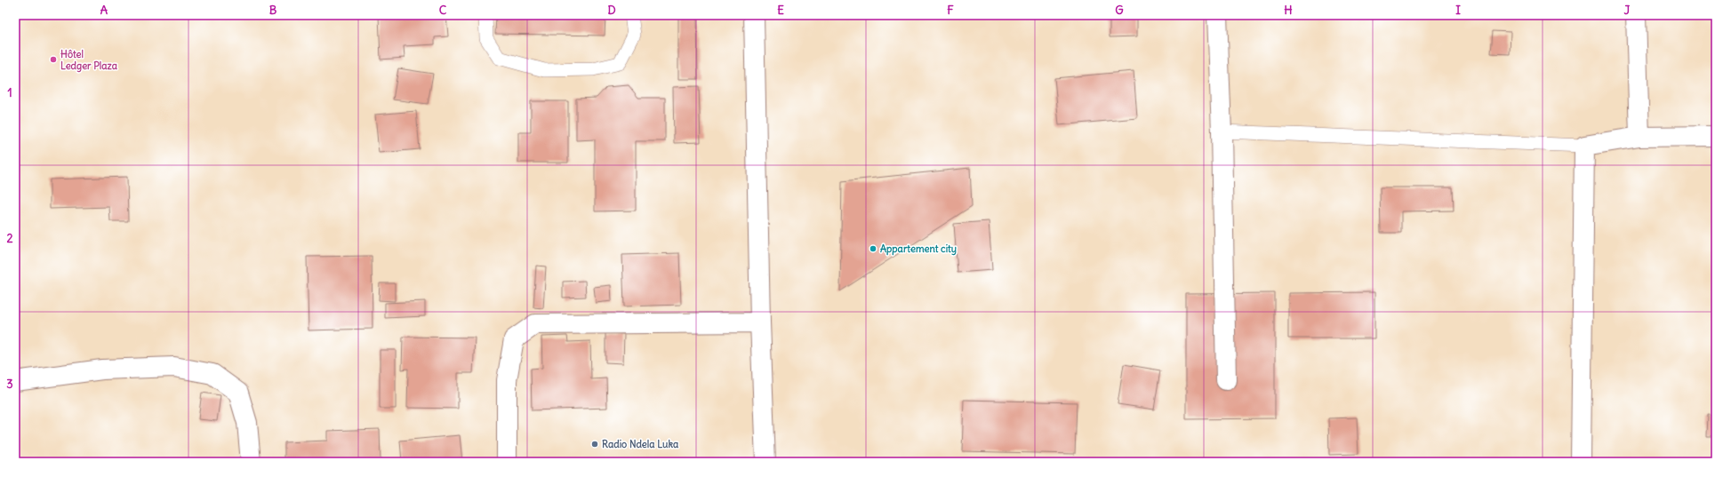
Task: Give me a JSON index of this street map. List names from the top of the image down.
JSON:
{
  "places": ["Hôtel Ledger Plaza", "Appartement city", "Radio Ndela Luka"],
  "grid": {
    "columns": [
      "A",
      "B",
      "C",
      "D",
      "E",
      "F",
      "G",
      "H",
      "I",
      "J"
    ],
    "rows": ["1", "2", "3"]
  }
}
